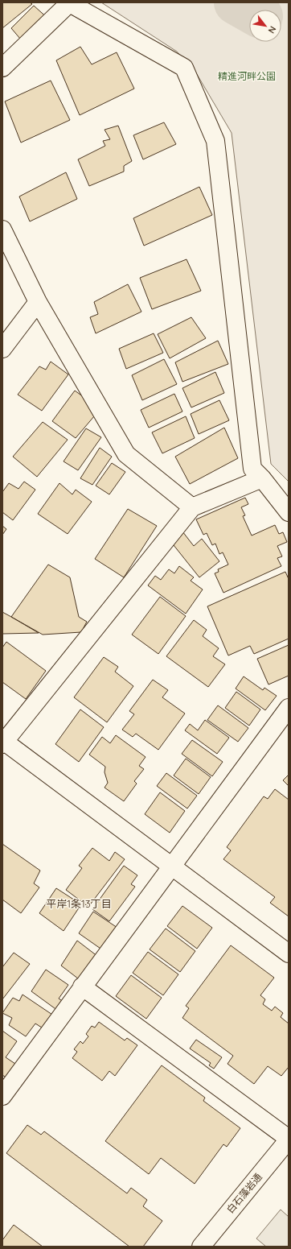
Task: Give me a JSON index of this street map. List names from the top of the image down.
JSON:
{
  "streets": {
    "street": ["白石藻岩通"]
  },
  "districts": ["平岸1条13丁目"],
  "parks": ["精進河畔公園"],
  "north": "bottom right"
}
